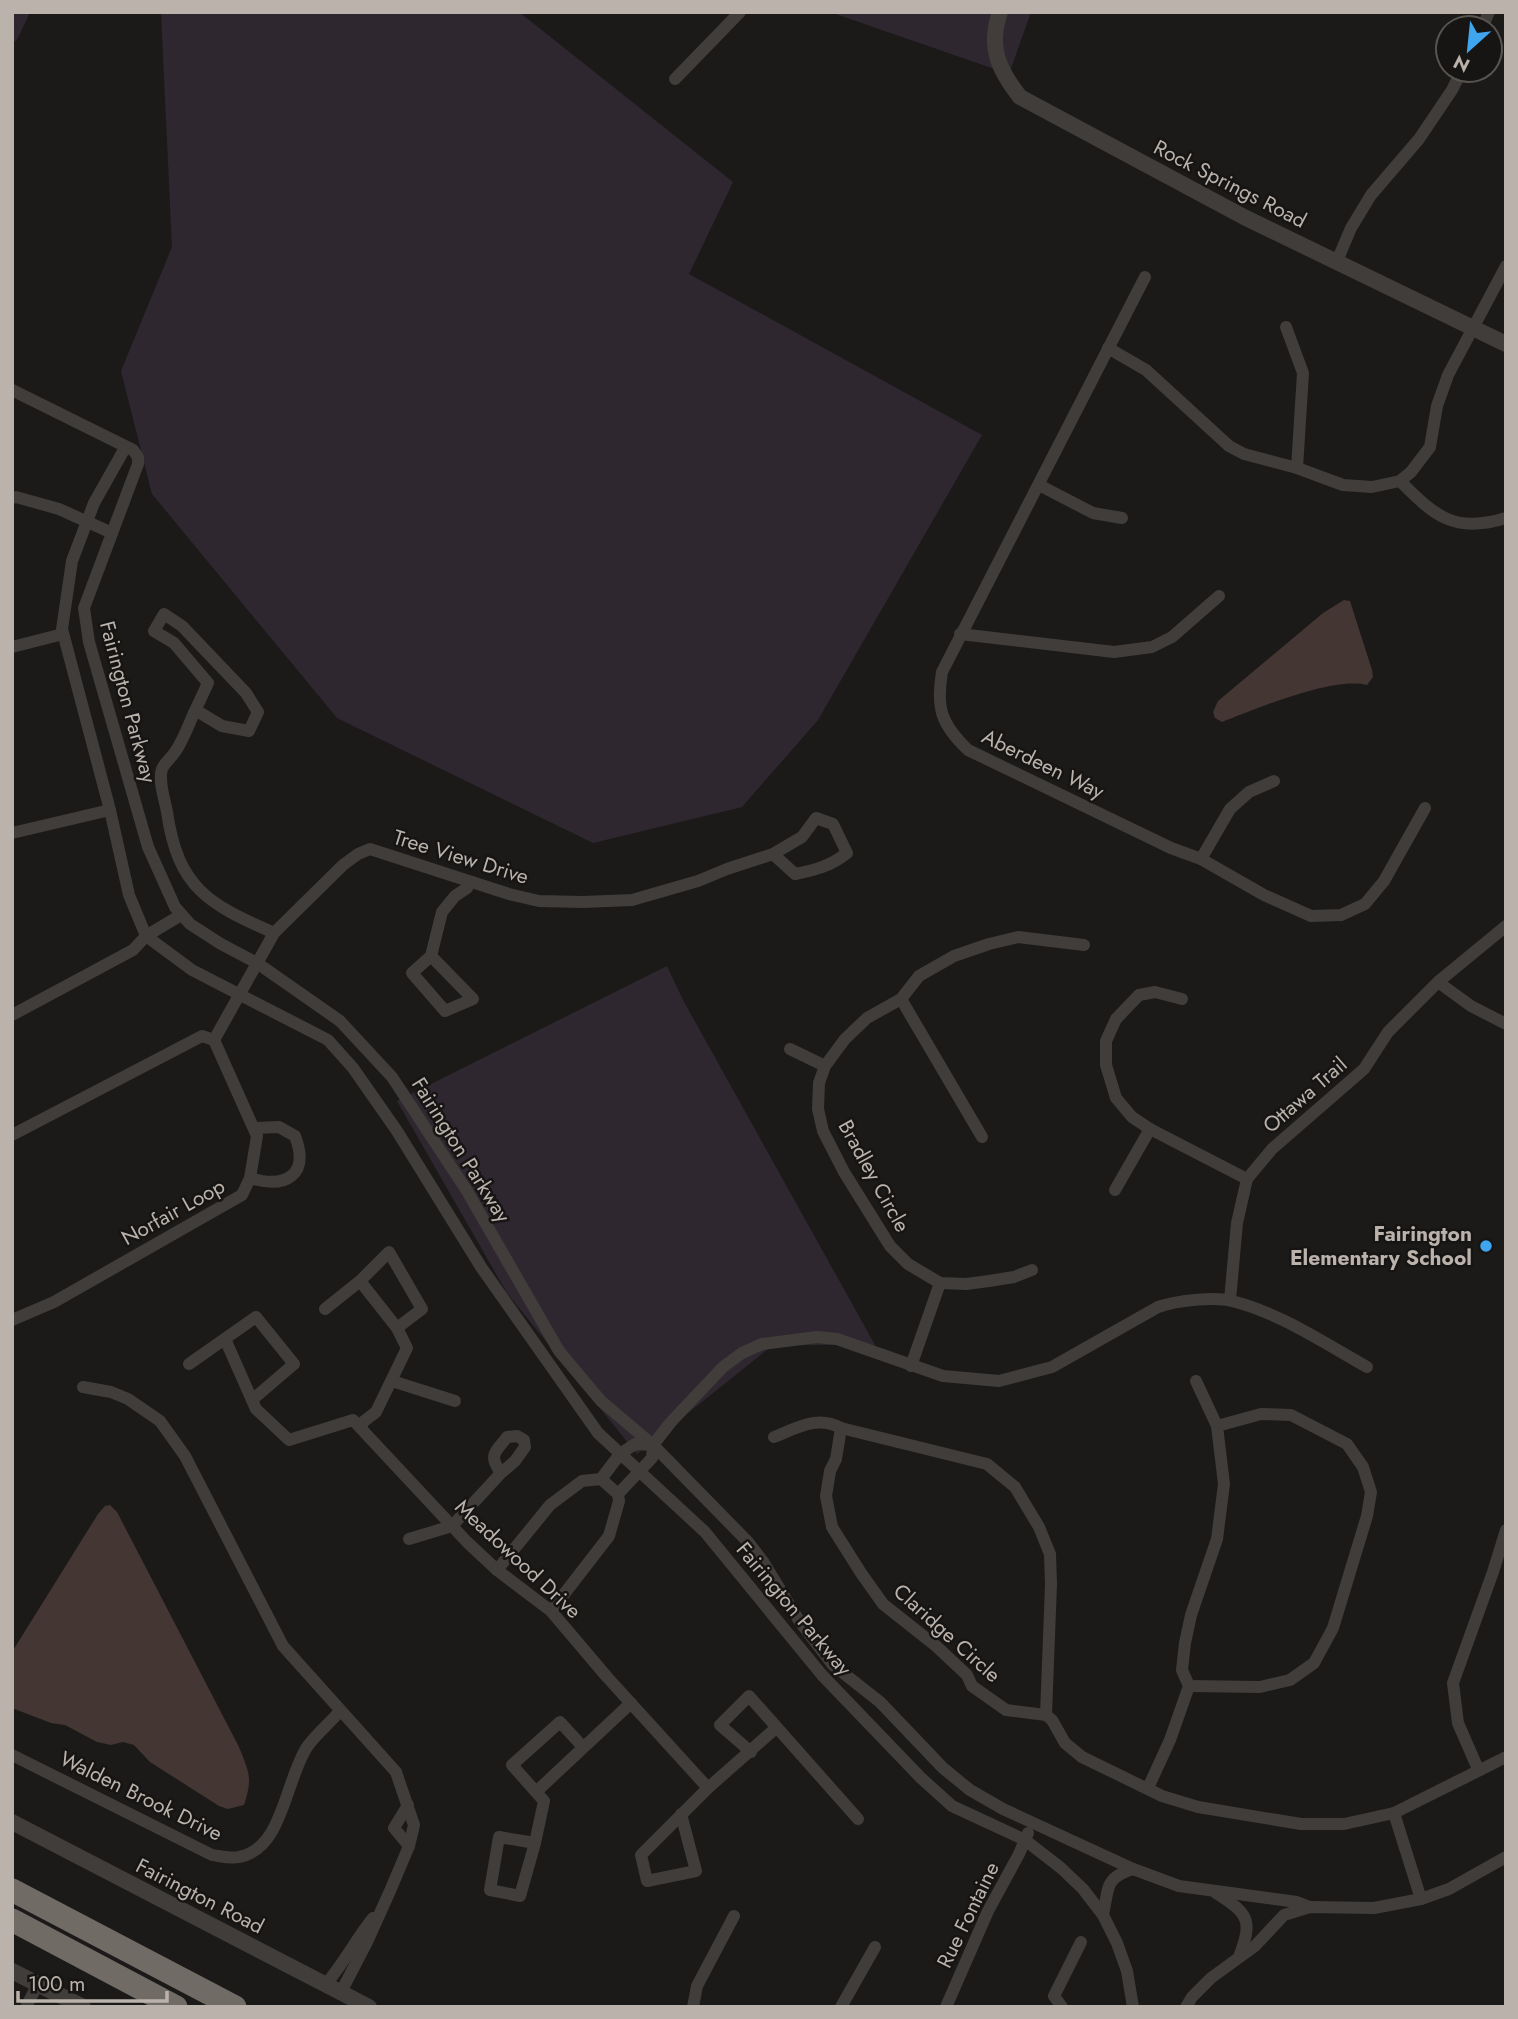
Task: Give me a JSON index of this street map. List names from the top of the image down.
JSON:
{
  "streets": {
    "street": [
      "Rock Springs Road",
      "Fairington Parkway",
      "Aberdeen Way",
      "Tree View Drive",
      "Ottawa Trail",
      "Bradley Circle",
      "Norfair Loop",
      "Meadowood Drive",
      "Claridge Circle",
      "Walden Brook Drive",
      "Fairington Road",
      "Rue Fontaine"
    ]
  },
  "crossings": [
    ["Fairington Parkway", "Tree View Drive"],
    ["Fairington Parkway", "Rue Fontaine"]
  ],
  "places": ["Fairington Elementary School"],
  "scale_bar": "100 m",
  "north": "bottom left"
}
